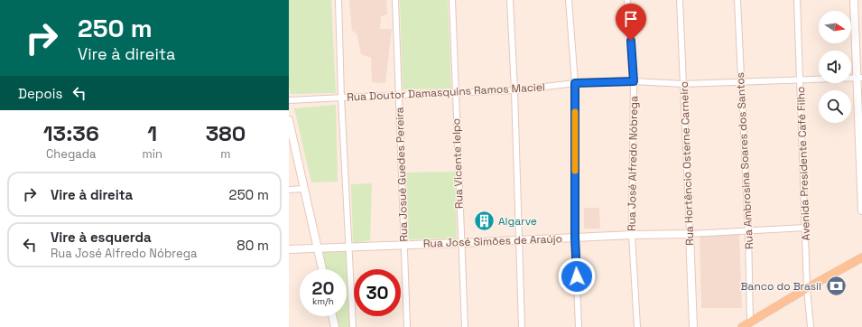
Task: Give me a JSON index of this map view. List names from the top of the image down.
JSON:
{
  "streets": {
    "street": [
      "Rua Doutor Damasquins Ramos Maciel",
      "Rua Ambrosina Soares dos Santos",
      "Rua Vicente Ielpo",
      "Rua José Alfredo Nóbrega",
      "Rua Hortêncio Osterne Carneiro",
      "Avenida Presidente Café Filho",
      "Rua Josué Guedes Pereira",
      "Rua José Simões de Araújo"
    ]
  },
  "crossings": [
    ["Rua Doutor Damasquins Ramos Maciel", "Rua Ambrosina Soares dos Santos"],
    ["Rua Doutor Damasquins Ramos Maciel", "Rua Vicente Ielpo"],
    ["Rua Doutor Damasquins Ramos Maciel", "Rua José Alfredo Nóbrega"],
    ["Rua Doutor Damasquins Ramos Maciel", "Rua Hortêncio Osterne Carneiro"],
    ["Rua Doutor Damasquins Ramos Maciel", "Avenida Presidente Café Filho"],
    ["Rua Doutor Damasquins Ramos Maciel", "Rua Josué Guedes Pereira"],
    ["Rua Ambrosina Soares dos Santos", "Rua José Simões de Araújo"],
    ["Rua Vicente Ielpo", "Rua José Simões de Araújo"],
    ["Rua José Alfredo Nóbrega", "Rua José Simões de Araújo"],
    ["Rua Hortêncio Osterne Carneiro", "Rua José Simões de Araújo"],
    ["Avenida Presidente Café Filho", "Rua José Simões de Araújo"],
    ["Rua Josué Guedes Pereira", "Rua José Simões de Araújo"]
  ],
  "places": {
    "building": ["Algarve"],
    "bank": ["Banco do Brasil"]
  },
  "north": "right",
  "page": {
    "turn": ["250 m", "Vire à direita"],
    "then": "Depois",
    "eta": [
      "13:36",
      "Chegada",
      "1",
      "min",
      "380",
      "m"
    ],
    "list": [
      {
        "name": "Vire à direita",
        "value": "250 m"
      },
      {
        "name": "Vire à esquerda",
        "note": "Rua José Alfredo Nóbrega",
        "value": "80 m"
      }
    ],
    "speed": "20 km/h",
    "limit": "30"
  }
}
